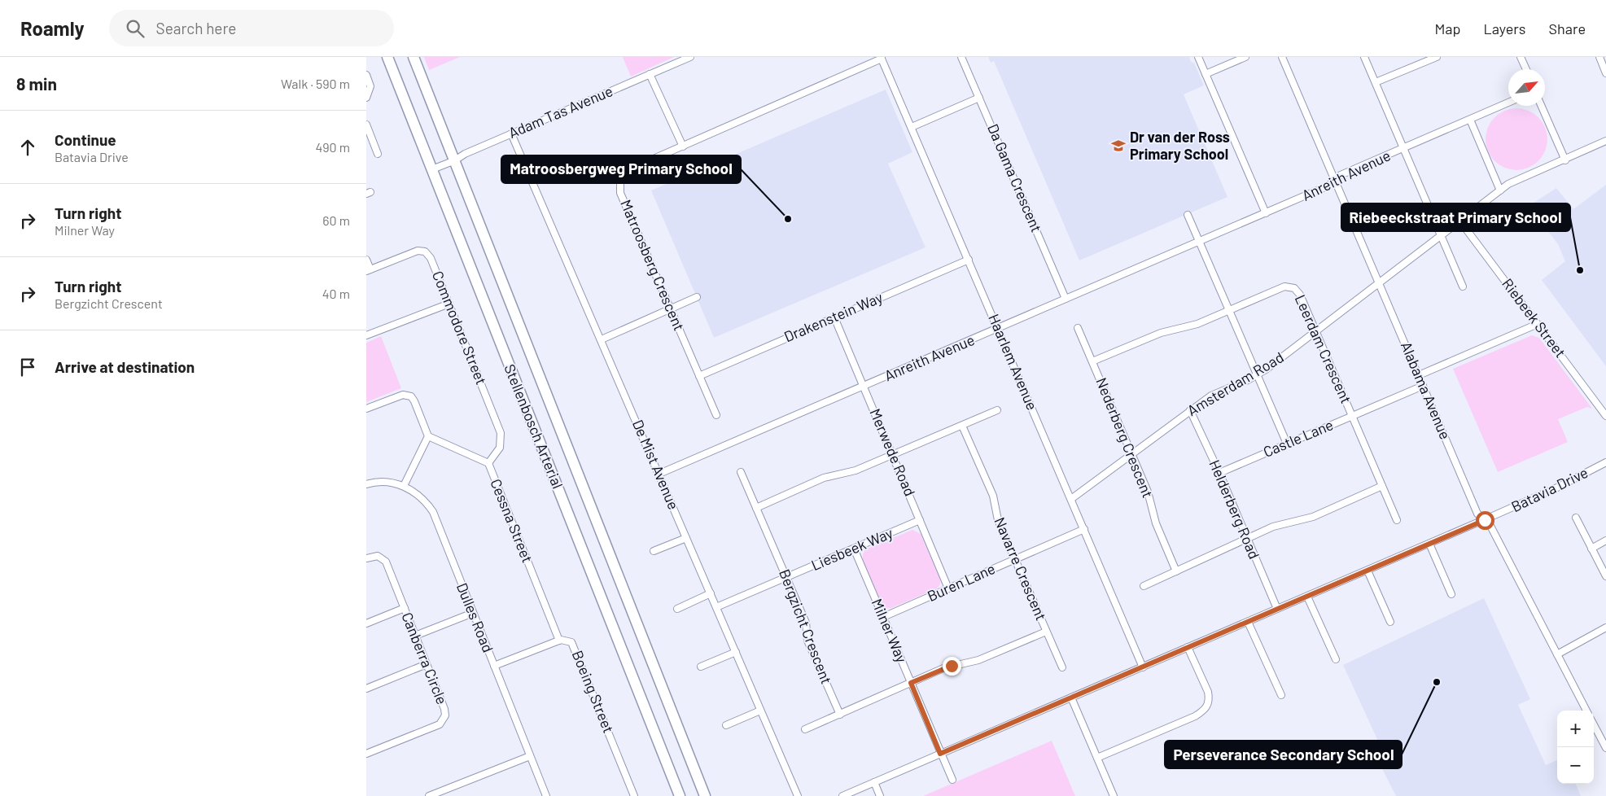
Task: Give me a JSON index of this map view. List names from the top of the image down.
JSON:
{
  "streets": {
    "main road": ["Stellenbosch Arterial"],
    "street": [
      "Adam Tas Avenue",
      "Anreith Avenue",
      "Da Gama Crescent",
      "Matroosberg Crescent",
      "Drakenstein Way",
      "Riebeek Street",
      "Commodore Street",
      "Leerdam Crescent",
      "Haarlem Avenue",
      "Amsterdam Road",
      "Alabama Avenue",
      "Nederberg Crescent",
      "Castle Lane",
      "Merwede Road",
      "De Mist Avenue",
      "Batavia Drive",
      "Helderberg Road",
      "Cessna Street",
      "Liesbeek Way",
      "Navarre Crescent",
      "Buren Lane",
      "Dulles Road",
      "Bergzicht Crescent",
      "Milner Way",
      "Canberra Circle",
      "Boeing Street"
    ]
  },
  "crossings": [
    ["Adam Tas Avenue", "Stellenbosch Arterial"],
    ["Adam Tas Avenue", "De Mist Avenue"],
    ["Anreith Avenue", "Da Gama Crescent"],
    ["Anreith Avenue", "Haarlem Avenue"],
    ["Anreith Avenue", "Alabama Avenue"],
    ["Anreith Avenue", "Merwede Road"],
    ["Anreith Avenue", "De Mist Avenue"],
    ["Matroosberg Crescent", "Drakenstein Way"],
    ["Matroosberg Crescent", "Haarlem Avenue"],
    ["Drakenstein Way", "Haarlem Avenue"],
    ["Drakenstein Way", "Merwede Road"],
    ["Riebeek Street", "Amsterdam Road"],
    ["Commodore Street", "Cessna Street"],
    ["Leerdam Crescent", "Amsterdam Road"],
    ["Leerdam Crescent", "Nederberg Crescent"],
    ["Leerdam Crescent", "Castle Lane"],
    ["Haarlem Avenue", "Amsterdam Road"],
    ["Haarlem Avenue", "Batavia Drive"],
    ["Haarlem Avenue", "Buren Lane"],
    ["Amsterdam Road", "Alabama Avenue"],
    ["Amsterdam Road", "Nederberg Crescent"],
    ["Amsterdam Road", "Helderberg Road"],
    ["Alabama Avenue", "Castle Lane"],
    ["Alabama Avenue", "Batavia Drive"],
    ["Castle Lane", "Helderberg Road"],
    ["Merwede Road", "Liesbeek Way"],
    ["Merwede Road", "Buren Lane"],
    ["De Mist Avenue", "Liesbeek Way"],
    ["Batavia Drive", "Helderberg Road"],
    ["Batavia Drive", "Milner Way"],
    ["Cessna Street", "Boeing Street"],
    ["Liesbeek Way", "Bergzicht Crescent"],
    ["Liesbeek Way", "Milner Way"],
    ["Navarre Crescent", "Buren Lane"],
    ["Buren Lane", "Milner Way"],
    ["Dulles Road", "Boeing Street"]
  ],
  "places": {
    "school or university": ["Dr van der Ross Primary School"],
    "other": ["Matroosbergweg Primary School", "Riebeeckstraat Primary School", "Perseverance Secondary School"]
  },
  "north": "top right",
  "page": {
    "header": "Roamly",
    "search": "Search here",
    "nav": ["Map", "Layers", "Share"],
    "heading": ["8 min", "Walk · 590 m"],
    "list": [
      ["Continue", "Batavia Drive", "490 m"],
      ["Turn right", "Milner Way", "60 m"],
      ["Turn right", "Bergzicht Crescent", "40 m"],
      "Arrive at destination"
    ],
    "map_buttons": ["+", "−"]
  }
}
